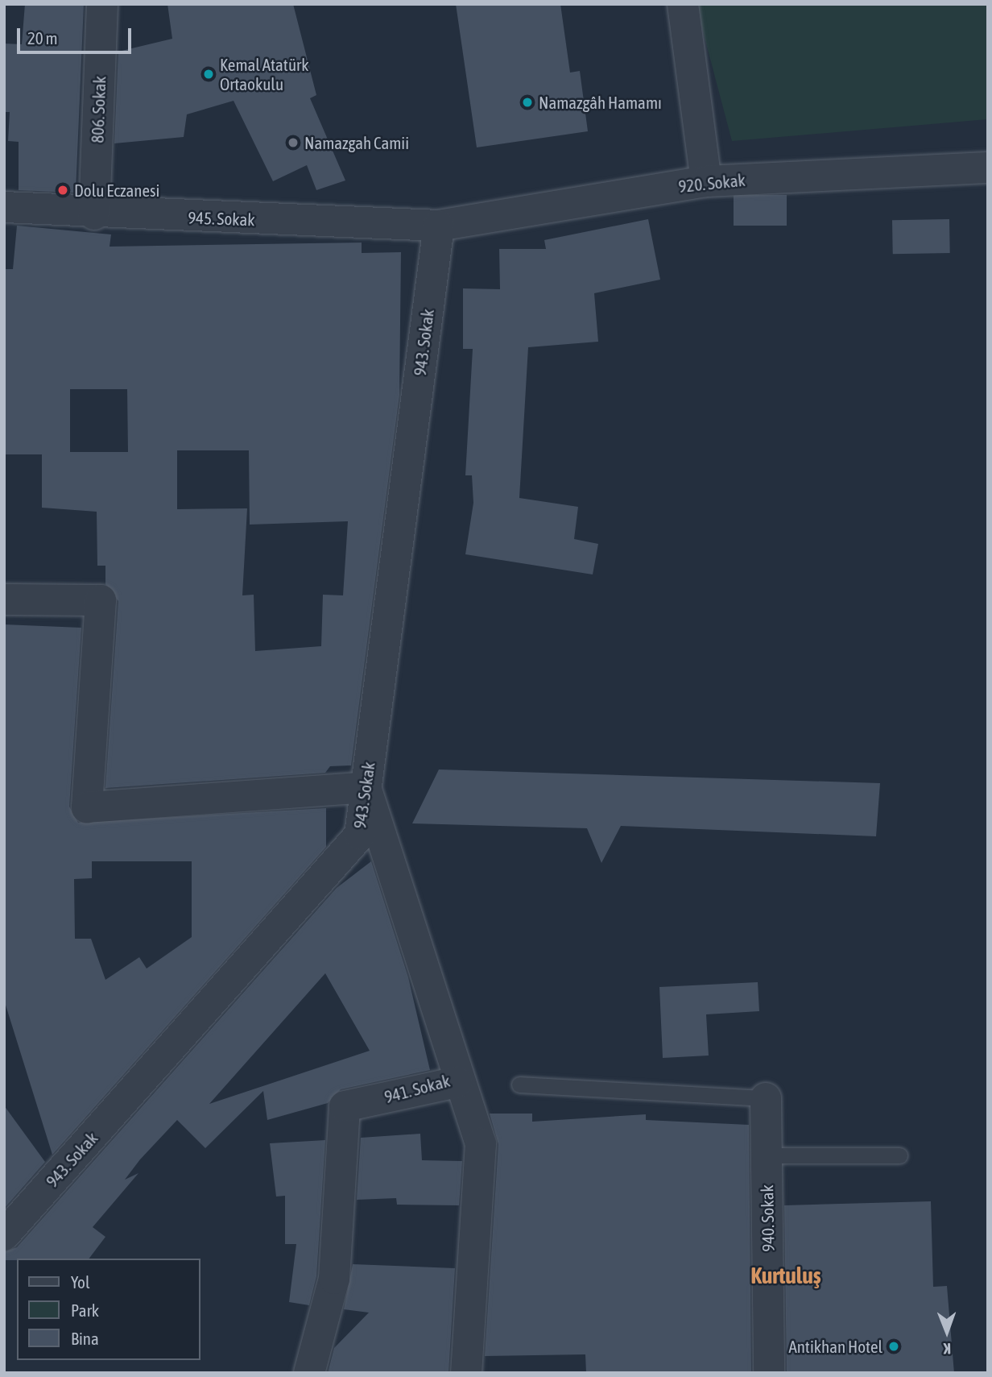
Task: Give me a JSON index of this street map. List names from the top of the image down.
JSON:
{
  "streets": {
    "street": [
      "806. Sokak",
      "920. Sokak",
      "945. Sokak",
      "943. Sokak",
      "941. Sokak",
      "940. Sokak"
    ]
  },
  "crossings": [
    ["806. Sokak", "945. Sokak"],
    ["920. Sokak", "945. Sokak"],
    ["920. Sokak", "943. Sokak"],
    ["945. Sokak", "943. Sokak"],
    ["943. Sokak", "941. Sokak"]
  ],
  "districts": ["Kurtuluş"],
  "places": [
    "Kemal Atatürk Ortaokulu",
    "Namazgâh Hamamı",
    "Namazgah Camii",
    "Dolu Eczanesi",
    "Antikhan Hotel"
  ],
  "legend": ["Yol", "Park", "Bina"],
  "scale_bar": "20 m",
  "north": "bottom"
}
